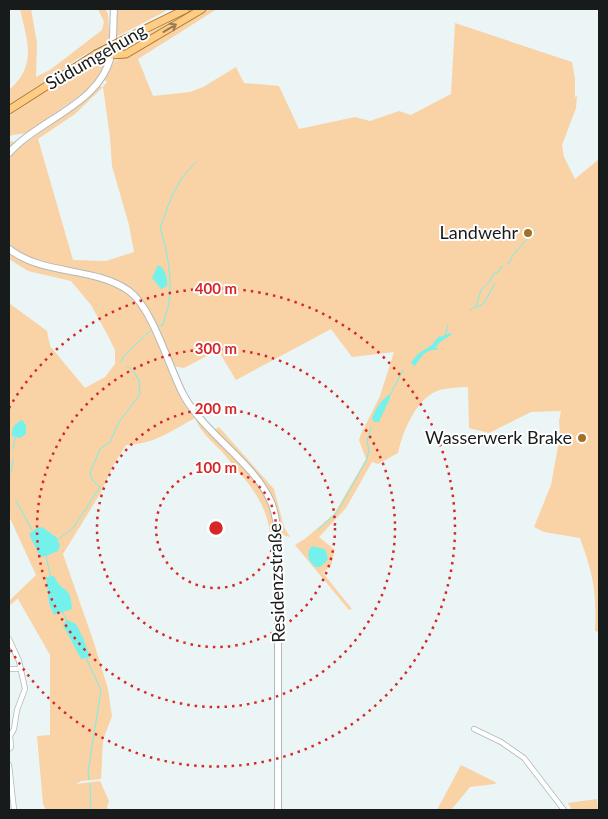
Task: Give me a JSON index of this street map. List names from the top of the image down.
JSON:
{
  "streets": {
    "main road": ["Südumgehung", "Residenzstraße"]
  },
  "places": ["Landwehr", "Wasserwerk Brake"],
  "rings": [
    "400 m",
    "300 m",
    "200 m",
    "100 m"
  ]
}
